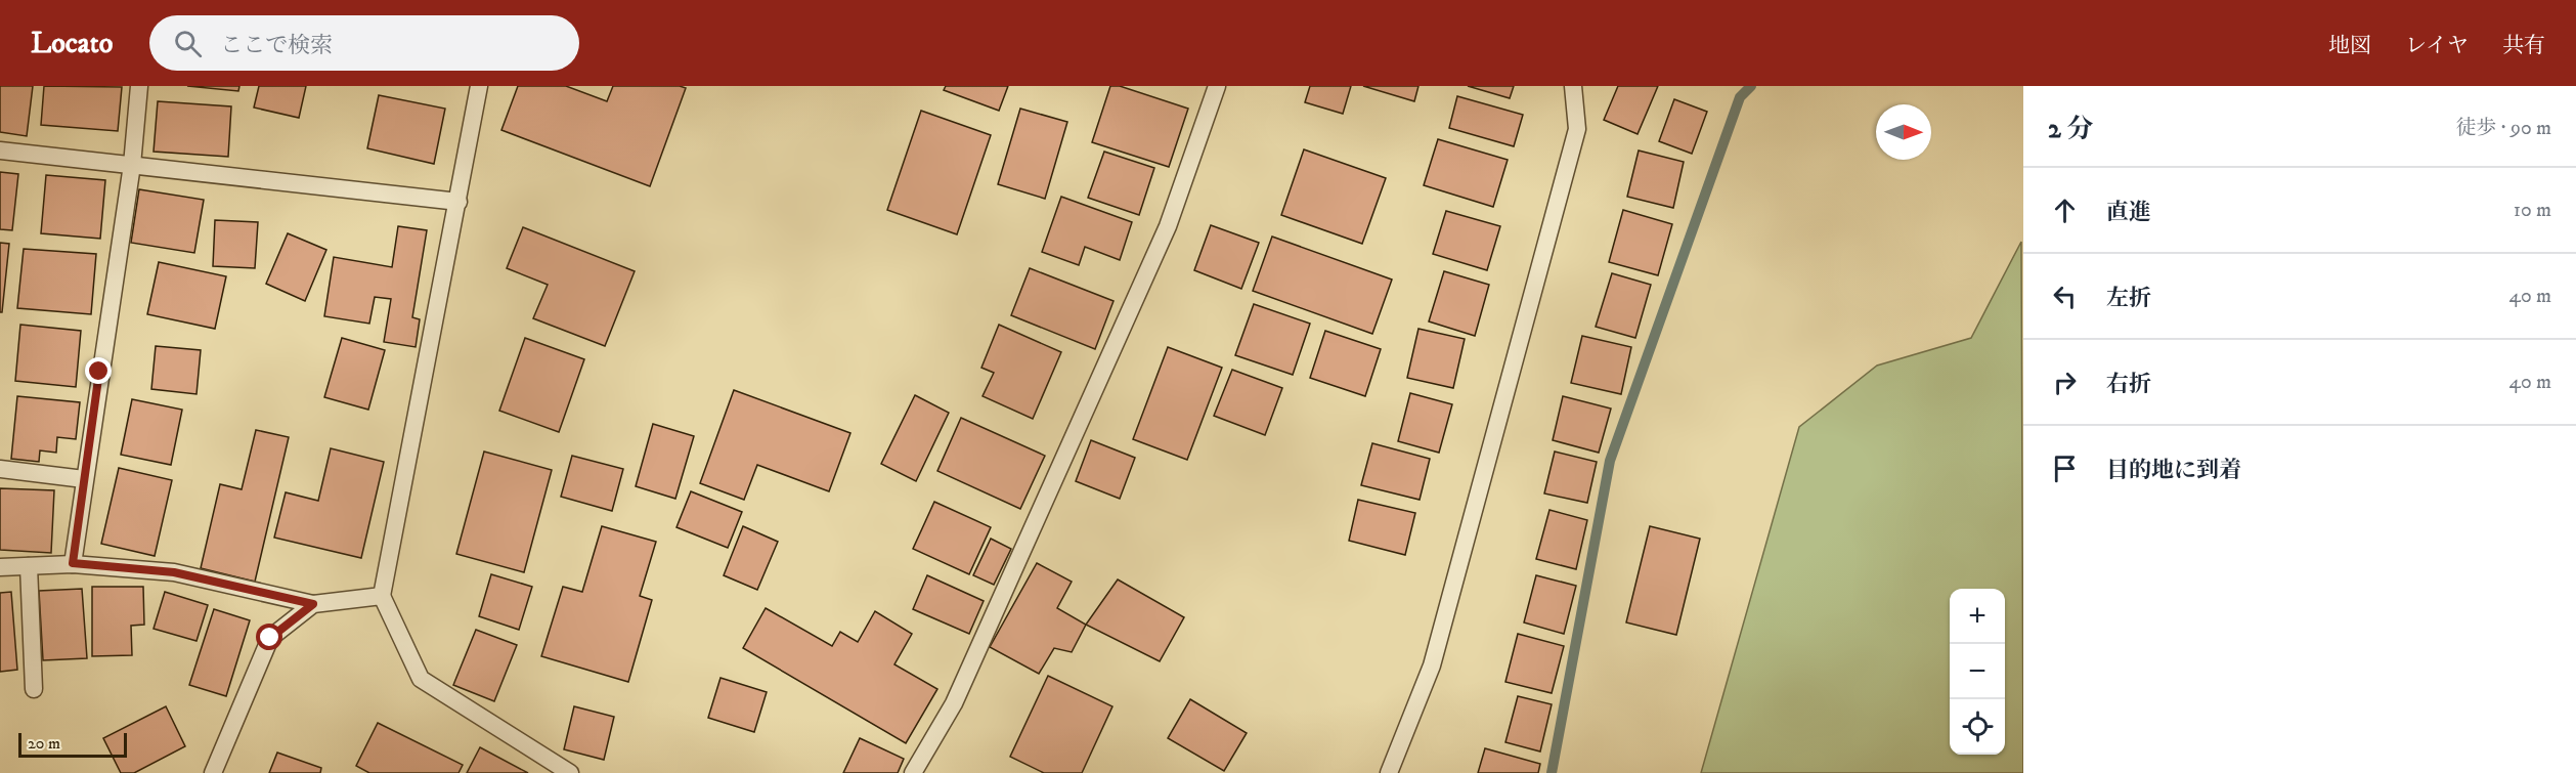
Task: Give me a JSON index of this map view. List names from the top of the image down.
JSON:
{
  "scale_bar": "20 m",
  "north": "right",
  "page": {
    "header": "Locato",
    "search": "ここで検索",
    "nav": ["地図", "レイヤ", "共有"],
    "heading": ["2 分", "徒歩 · 90 m"],
    "list": [
      ["直進", "10 m"],
      ["左折", "40 m"],
      ["右折", "40 m"],
      "目的地に到着"
    ],
    "map_buttons": ["+", "−"],
    "scale": "20 m"
  }
}
